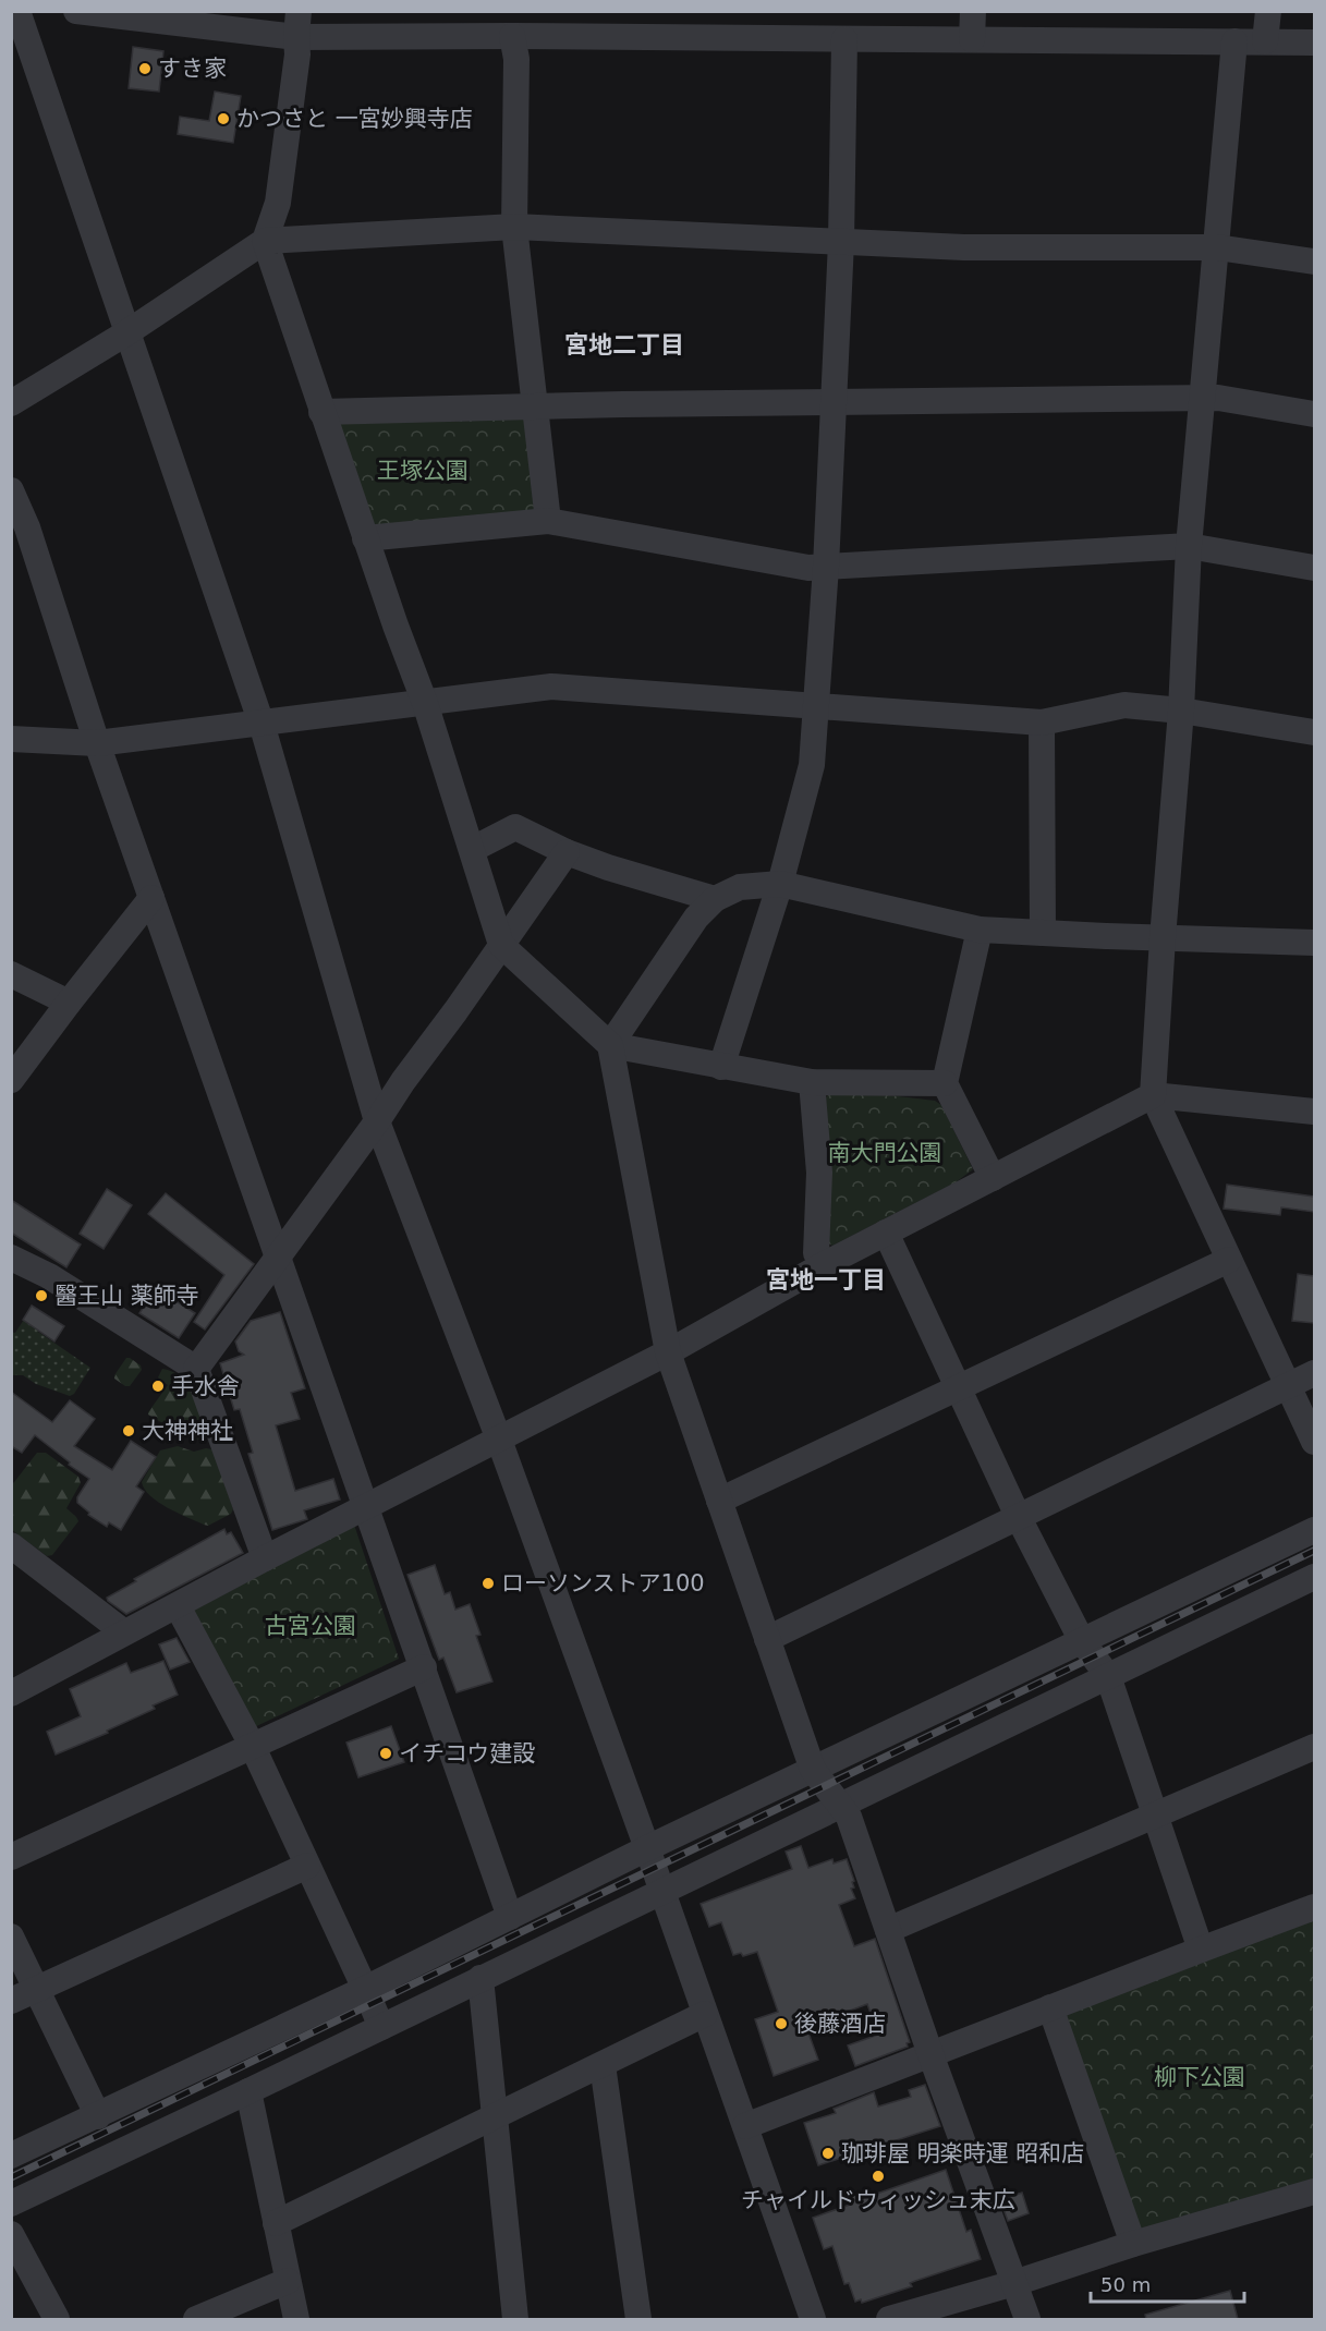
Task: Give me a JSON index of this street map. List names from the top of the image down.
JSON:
{
  "districts": ["宮地二丁目", "宮地一丁目"],
  "parks": [
    "王塚公園",
    "南大門公園",
    "古宮公園",
    "柳下公園"
  ],
  "places": [
    "すき家",
    "かつさと 一宮妙興寺店",
    "醫王山 薬師寺",
    "手水舎",
    "大神神社",
    "ローソンストア100",
    "イチコウ建設",
    "後藤酒店",
    "珈琲屋 明楽時運 昭和店",
    "チャイルドウィッシュ末広"
  ],
  "scale_bar": "50 m"
}
